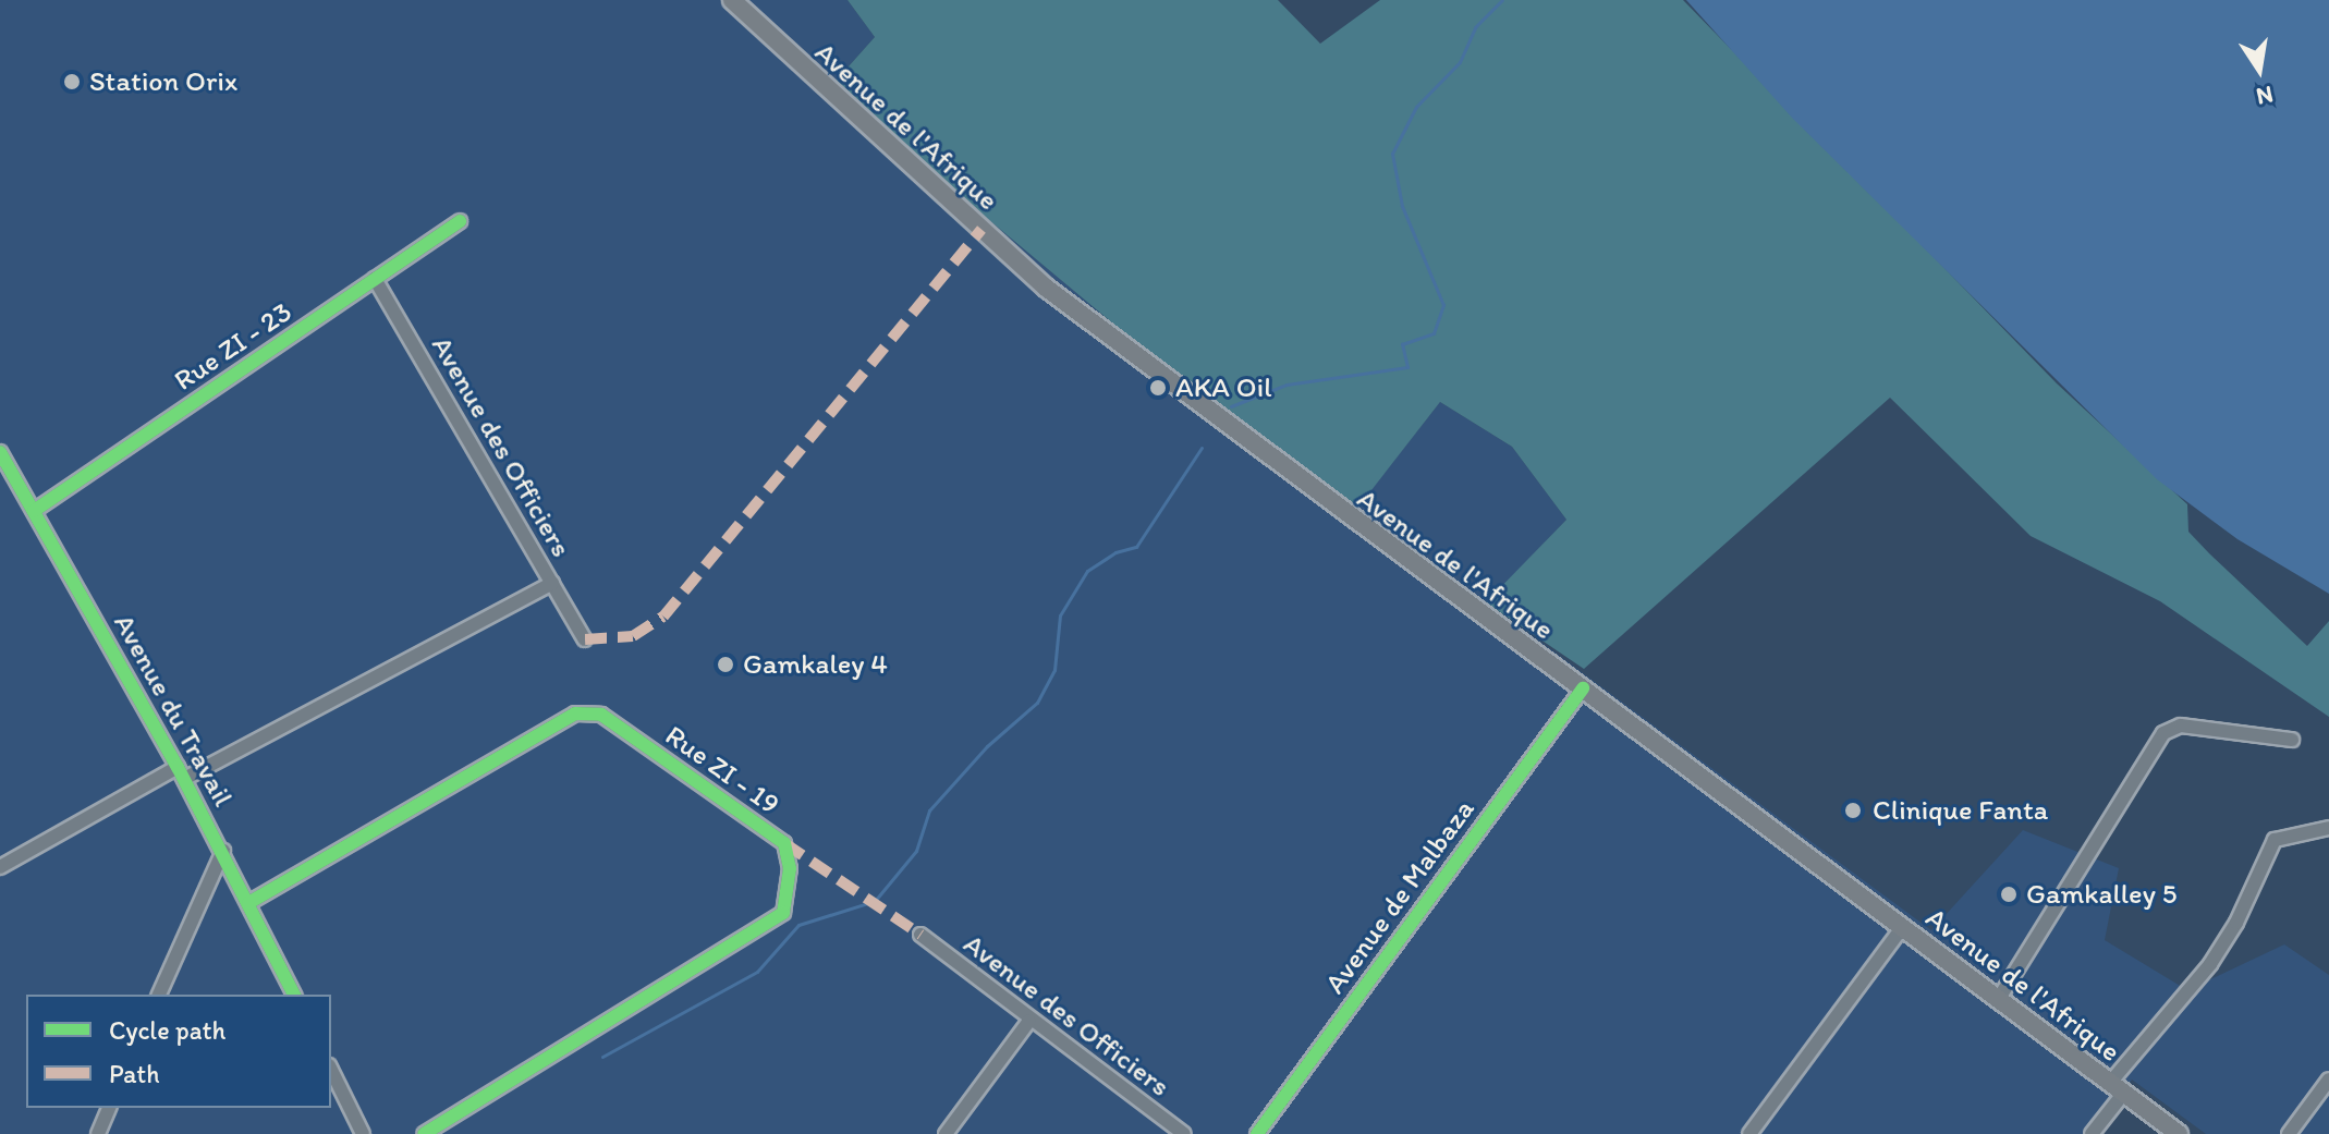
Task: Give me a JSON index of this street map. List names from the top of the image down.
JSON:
{
  "streets": {
    "main road": ["Avenue de l'Afrique"],
    "street": [
      "Rue ZI - 23",
      "Avenue des Officiers",
      "Avenue du Travail",
      "Rue ZI - 19",
      "Avenue de Malbaza"
    ]
  },
  "crossings": [
    ["Avenue de l'Afrique", "Avenue de Malbaza"],
    ["Rue ZI - 23", "Avenue des Officiers"],
    ["Rue ZI - 23", "Avenue du Travail"],
    ["Avenue du Travail", "Rue ZI - 19"]
  ],
  "places": [
    "Station Orix",
    "AKA Oil",
    "Gamkaley 4",
    "Clinique Fanta",
    "Gamkalley 5"
  ],
  "legend": ["Cycle path", "Path"],
  "north": "bottom"
}
